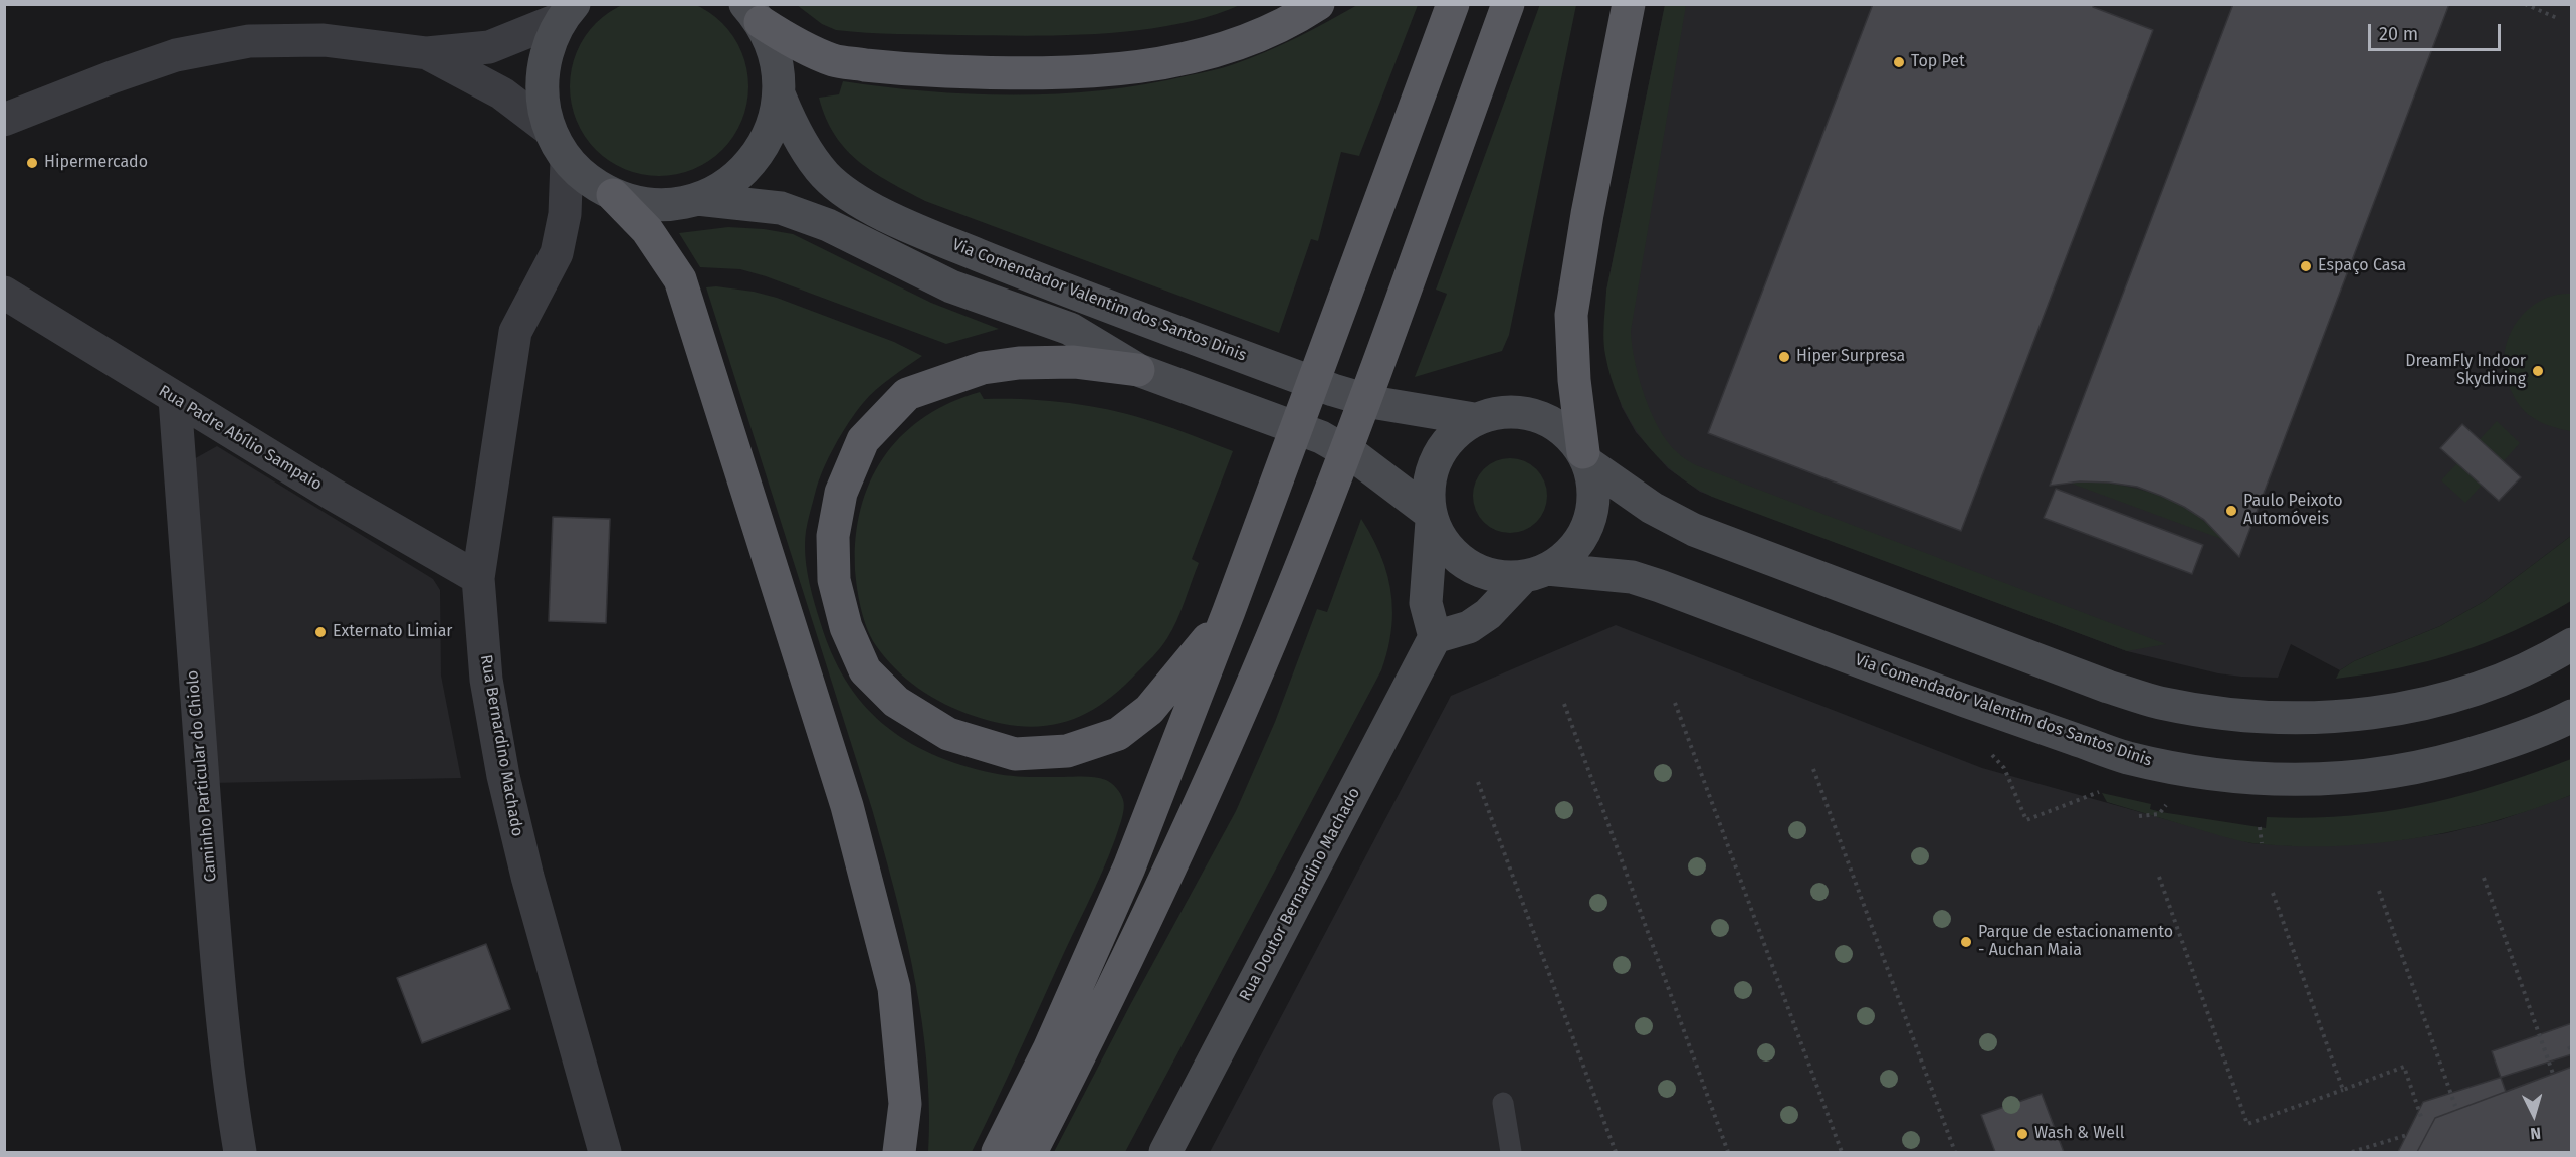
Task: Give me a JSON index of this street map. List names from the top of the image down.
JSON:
{
  "streets": {
    "main road": ["Via Comendador Valentim dos Santos Dinis", "Rua Doutor Bernardino Machado"],
    "street": ["Rua Padre Abílio Sampaio", "Rua Bernardino Machado", "Caminho Particular do Chiolo"]
  },
  "crossings": [
    ["Rua Padre Abílio Sampaio", "Rua Bernardino Machado"],
    ["Rua Padre Abílio Sampaio", "Caminho Particular do Chiolo"]
  ],
  "places": [
    "Top Pet",
    "Hipermercado",
    "Espaço Casa",
    "Hiper Surpresa",
    "DreamFly Indoor Skydiving",
    "Paulo Peixoto Automóveis",
    "Externato Limiar",
    "Parque de estacionamento - Auchan Maia",
    "Wash & Well"
  ],
  "scale_bar": "20 m",
  "north": "bottom"
}
